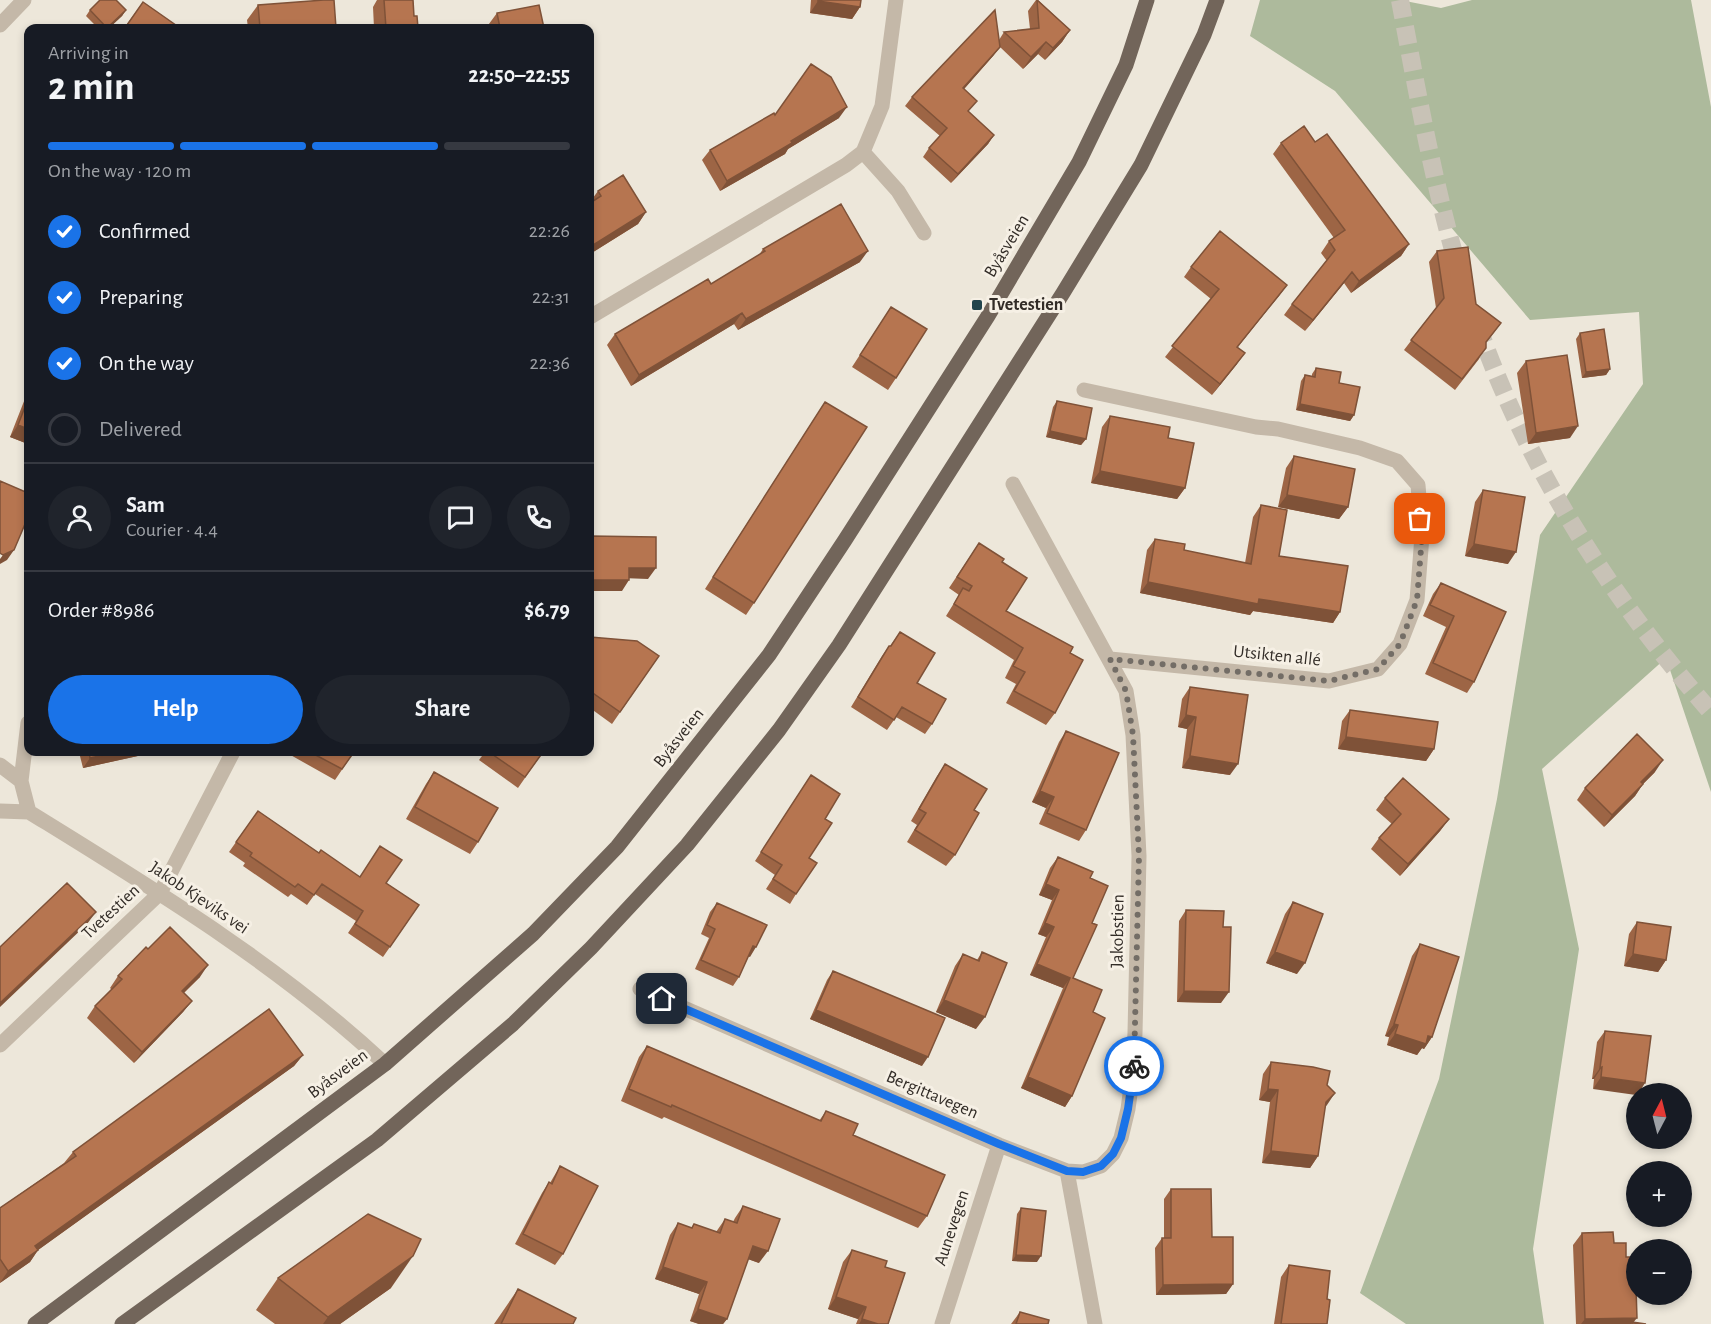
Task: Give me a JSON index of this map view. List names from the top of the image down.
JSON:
{
  "streets": {
    "main road": ["Byåsveien"],
    "street": [
      "Utsikten allé",
      "Jakob Kjeviks vei",
      "Tvetestien",
      "Jakobstien",
      "Bergittavegen",
      "Aunevegen"
    ]
  },
  "crossings": [
    ["Byåsveien", "Jakob Kjeviks vei"],
    ["Utsikten allé", "Jakobstien"],
    ["Jakob Kjeviks vei", "Tvetestien"],
    ["Jakobstien", "Bergittavegen"],
    ["Bergittavegen", "Aunevegen"]
  ],
  "places": {
    "transit": ["Tvetestien"]
  },
  "north": "top",
  "page": {
    "heading": ["2 min", "Arriving in", "22:50–22:55"],
    "panel": [
      "Sam",
      "Courier · 4.4",
      "Order #8986",
      "$6.79"
    ],
    "bar": "On the way · 120 m",
    "list": [
      ["Confirmed", "22:26"],
      ["Preparing", "22:31"],
      ["On the way", "22:36"],
      "Delivered"
    ],
    "buttons": ["Help", "Share"],
    "map_buttons": ["+", "−"]
  }
}
